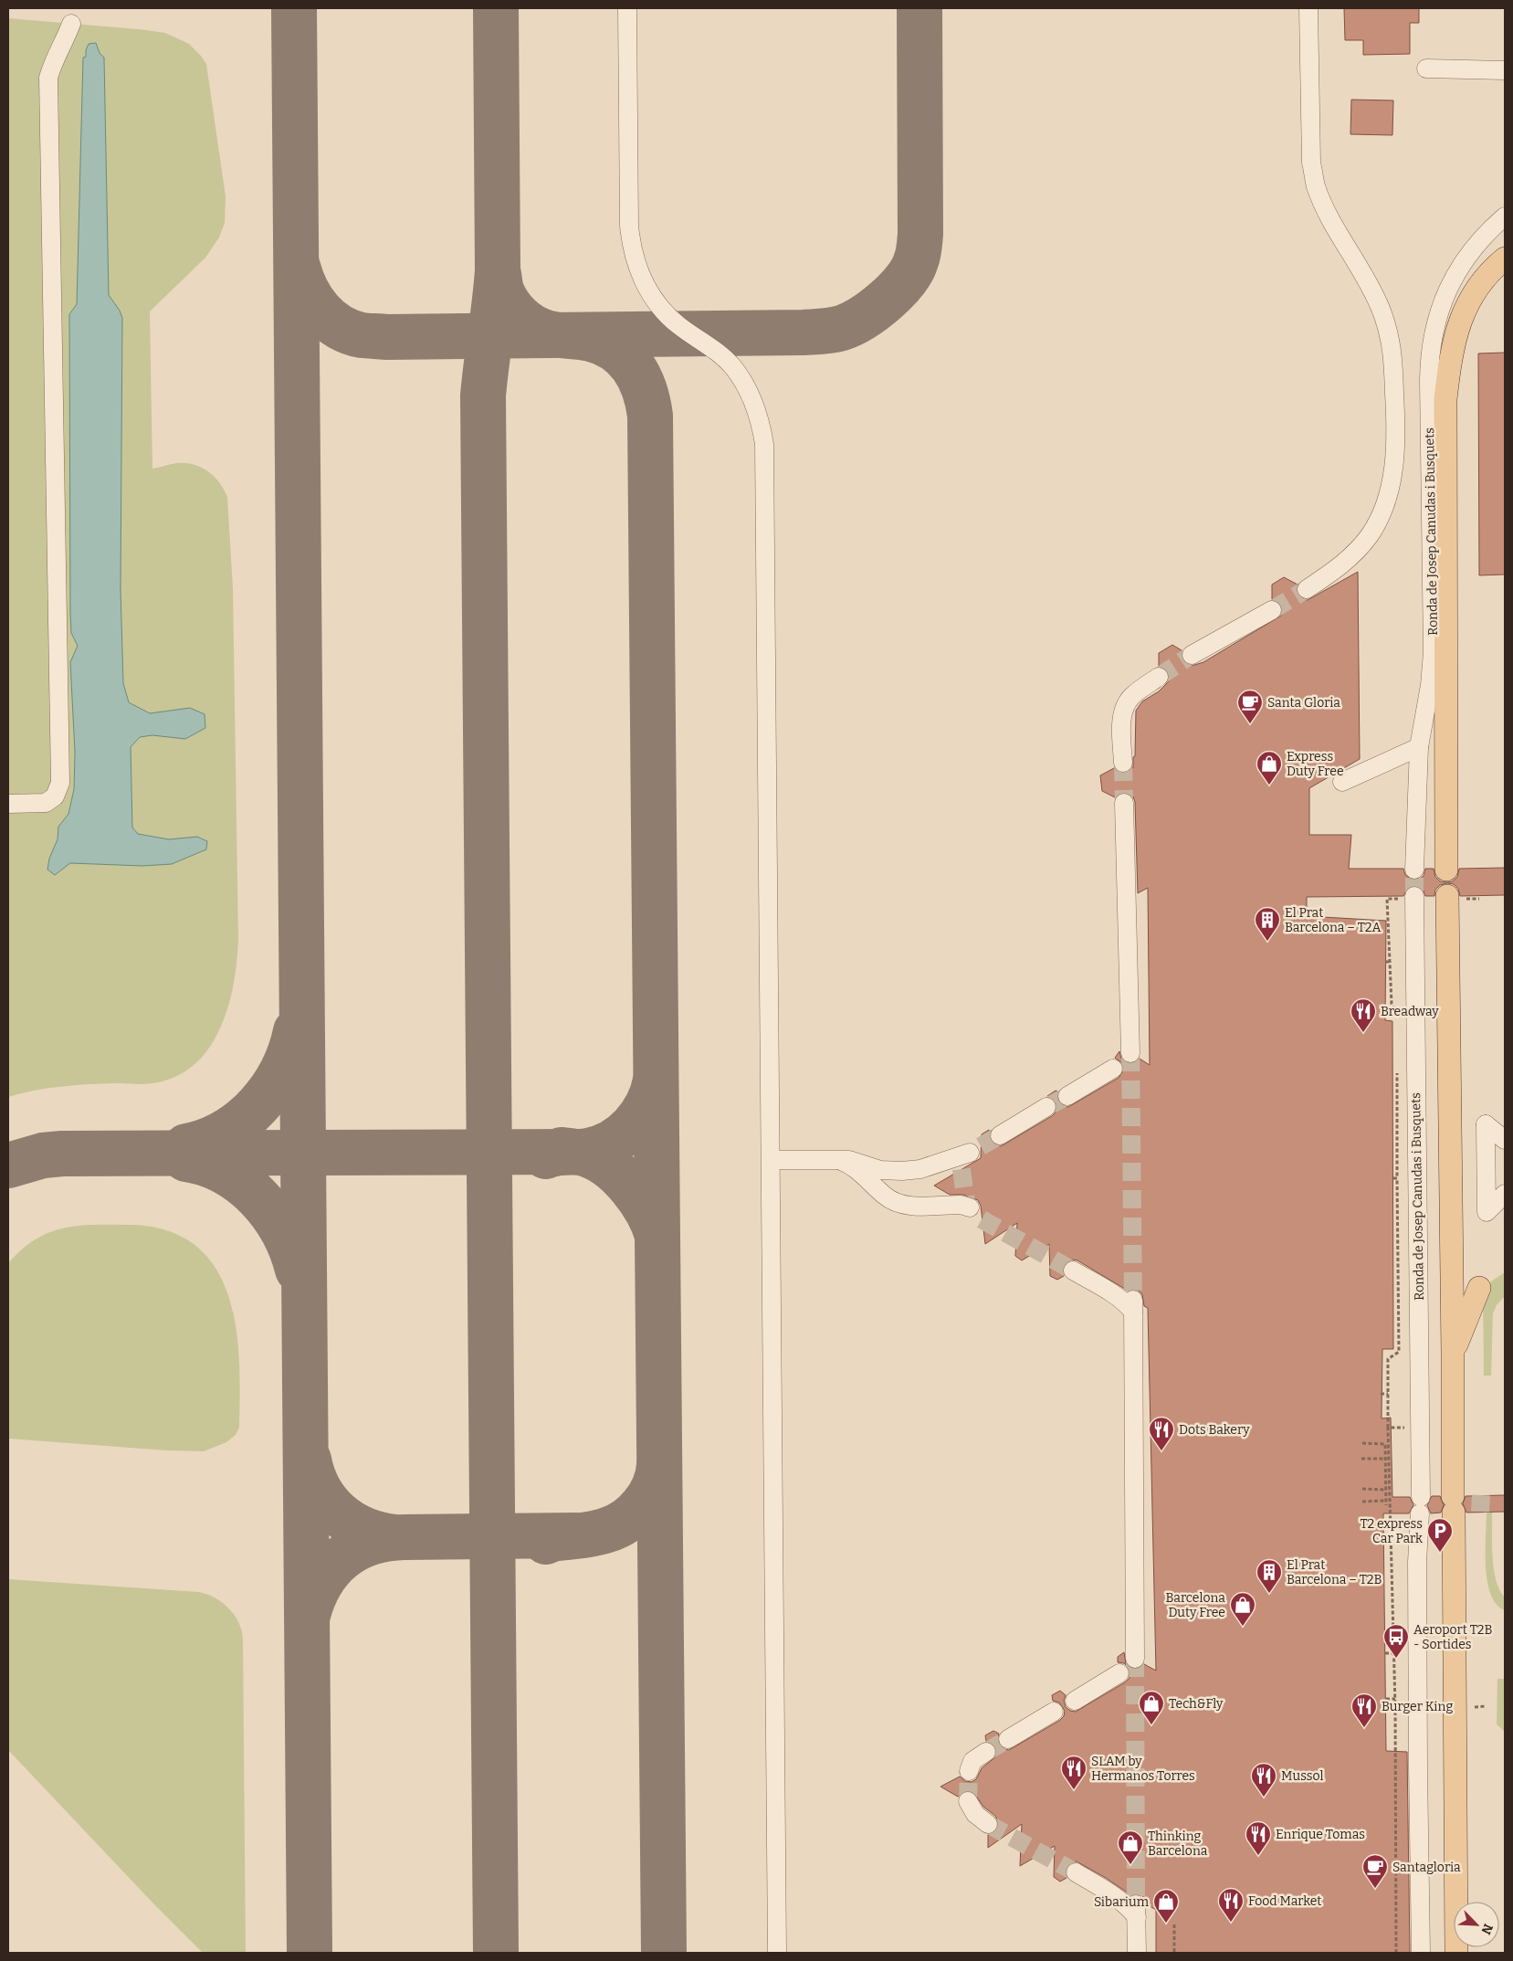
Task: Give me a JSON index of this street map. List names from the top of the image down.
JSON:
{
  "streets": {
    "main road": ["Ronda de Josep Canudas i Busquets"]
  },
  "places": {
    "cafe": ["Santa Gloria", "Santagloria"],
    "shop": [
      "Express Duty Free",
      "Barcelona Duty Free",
      "Tech&Fly",
      "Thinking Barcelona",
      "Sibarium"
    ],
    "building": ["El Prat Barcelona – T2A", "El Prat Barcelona – T2B"],
    "restaurant": [
      "Breadway",
      "Dots Bakery",
      "Burger King",
      "SLAM by Hermanos Torres",
      "Mussol",
      "Enrique Tomas",
      "Food Market"
    ],
    "parking": ["T2 express Car Park"],
    "bus stop": ["Aeroport T2B - Sortides"]
  },
  "north": "bottom right"
}
